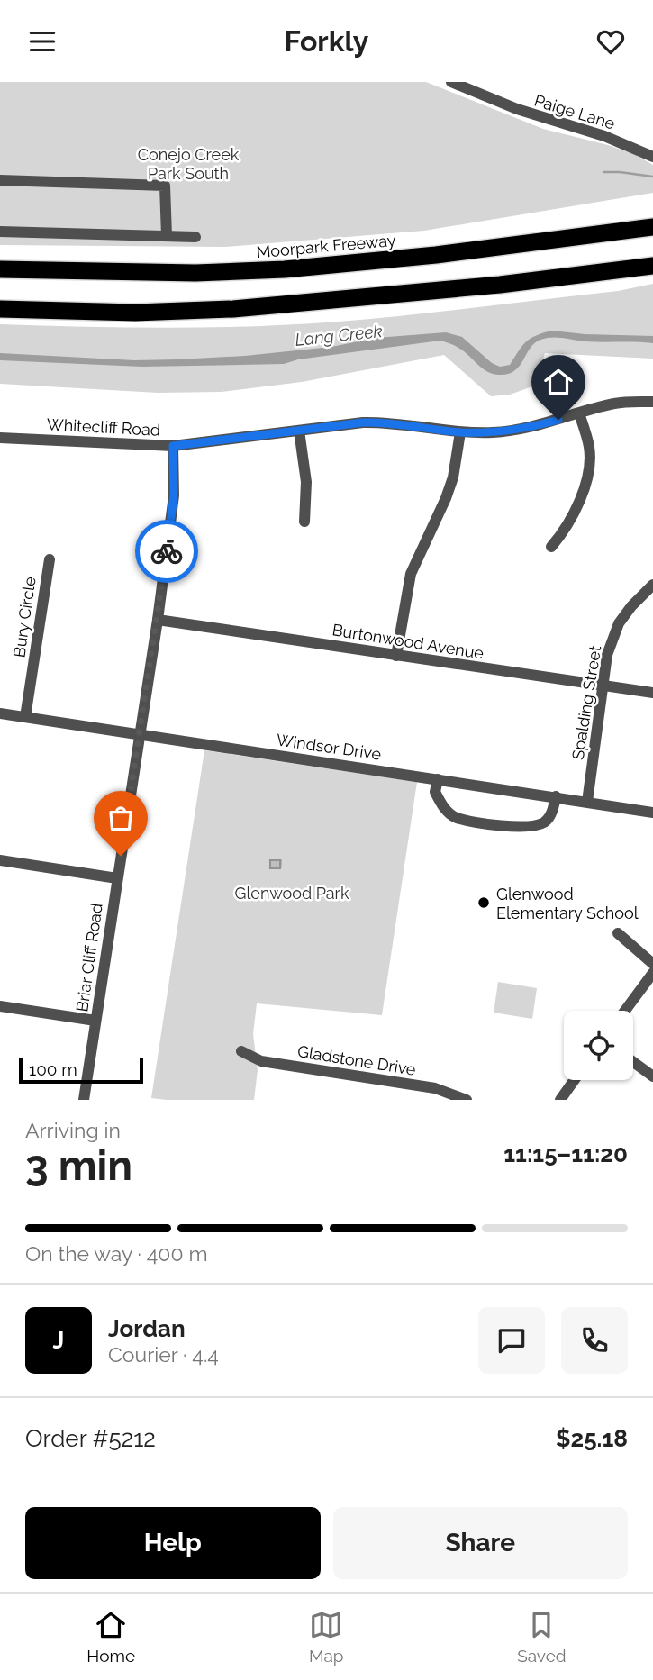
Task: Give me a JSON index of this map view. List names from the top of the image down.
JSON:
{
  "streets": {
    "highway": ["Moorpark Freeway"],
    "street": [
      "Paige Lane",
      "Whitecliff Road",
      "Bury Circle",
      "Burtonwood Avenue",
      "Spalding Street",
      "Windsor Drive",
      "Briar Cliff Road",
      "Gladstone Drive"
    ]
  },
  "crossings": [
    ["Whitecliff Road", "Briar Cliff Road"],
    ["Bury Circle", "Windsor Drive"],
    ["Burtonwood Avenue", "Spalding Street"],
    ["Burtonwood Avenue", "Briar Cliff Road"],
    ["Spalding Street", "Windsor Drive"],
    ["Windsor Drive", "Briar Cliff Road"]
  ],
  "water": ["Lang Creek"],
  "parks": ["Conejo Creek Park South", "Glenwood Park"],
  "places": ["Glenwood Elementary School"],
  "scale_bar": "100 m",
  "page": {
    "header": "Forkly",
    "scale": "100 m",
    "heading": ["3 min", "Arriving in", "11:15–11:20"],
    "panel": [
      "Jordan",
      "Courier · 4.4",
      "Order #5212",
      "$25.18"
    ],
    "bar": "On the way · 400 m",
    "round": "J",
    "buttons": ["Help", "Share"],
    "tabs": ["Home", "Map", "Saved"]
  }
}
